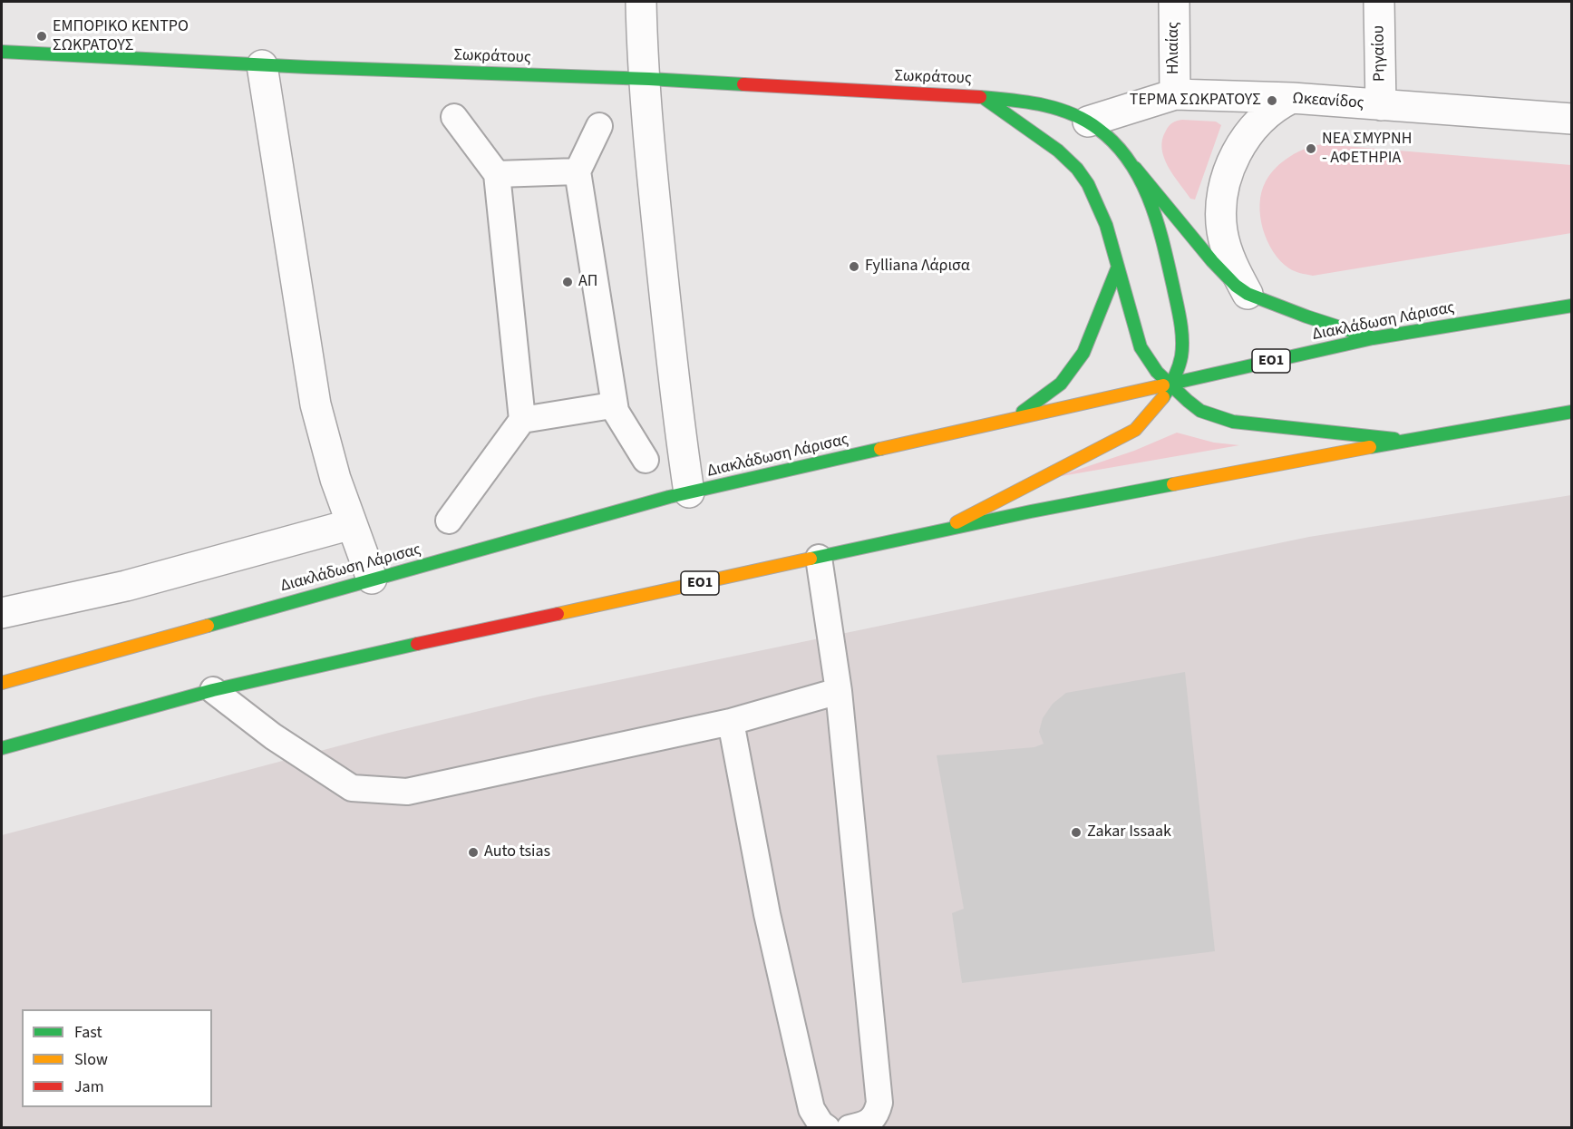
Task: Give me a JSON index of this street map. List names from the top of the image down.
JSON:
{
  "streets": {
    "main road": ["Σωκράτους", "Διακλάδωση Λάρισας", "ΕΟ1"],
    "street": ["Ηλιαίας", "Ρηγαίου", "Ωκεανίδος"]
  },
  "crossings": [
    ["Ηλιαίας", "Ωκεανίδος"],
    ["Ρηγαίου", "Ωκεανίδος"],
    ["Σωκράτους", "Ωκεανίδος"],
    ["Σωκράτους", "Διακλάδωση Λάρισας"]
  ],
  "places": [
    "ΕΜΠΟΡΙΚΟ ΚΕΝΤΡΟ ΣΩΚΡΑΤΟΥΣ",
    "ΤΕΡΜΑ ΣΩΚΡΑΤΟΥΣ",
    "ΝΕΑ ΣΜΥΡΝΗ - ΑΦΕΤΗΡΙΑ",
    "Fylliana Λάρισα",
    "ΑΠ",
    "Zakar Issaak",
    "Auto tsias"
  ],
  "legend": ["Fast", "Slow", "Jam"]
}
